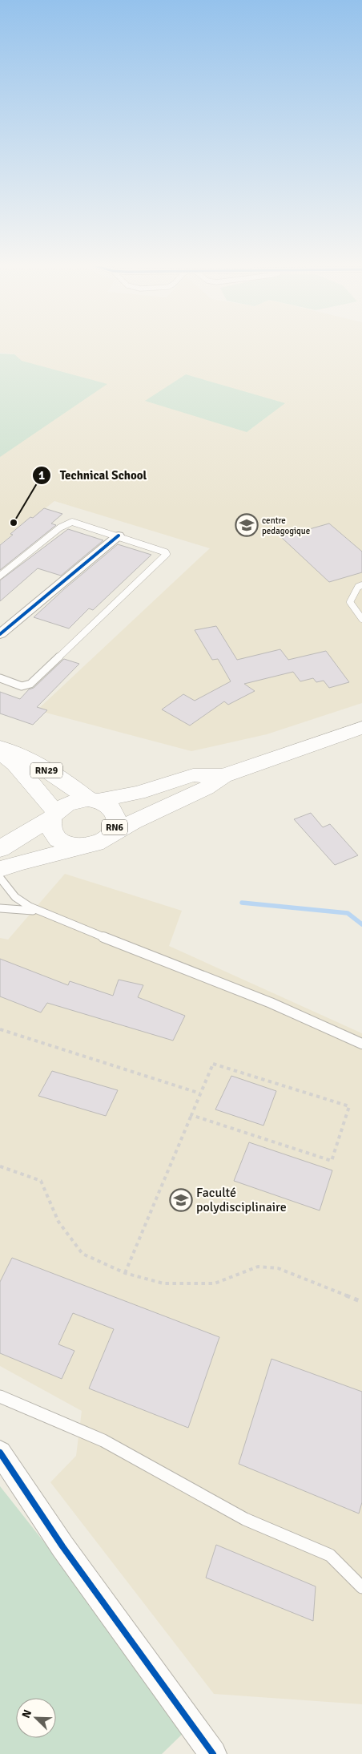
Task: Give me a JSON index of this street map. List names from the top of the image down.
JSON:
{
  "streets": {
    "main road": ["RN29", "RN6"]
  },
  "crossings": [
    ["RN29", "RN6"]
  ],
  "places": {
    "other": ["Technical School"],
    "school or university": ["centre pedagogique", "Faculté polydisciplinaire"]
  },
  "north": "top left"
}
